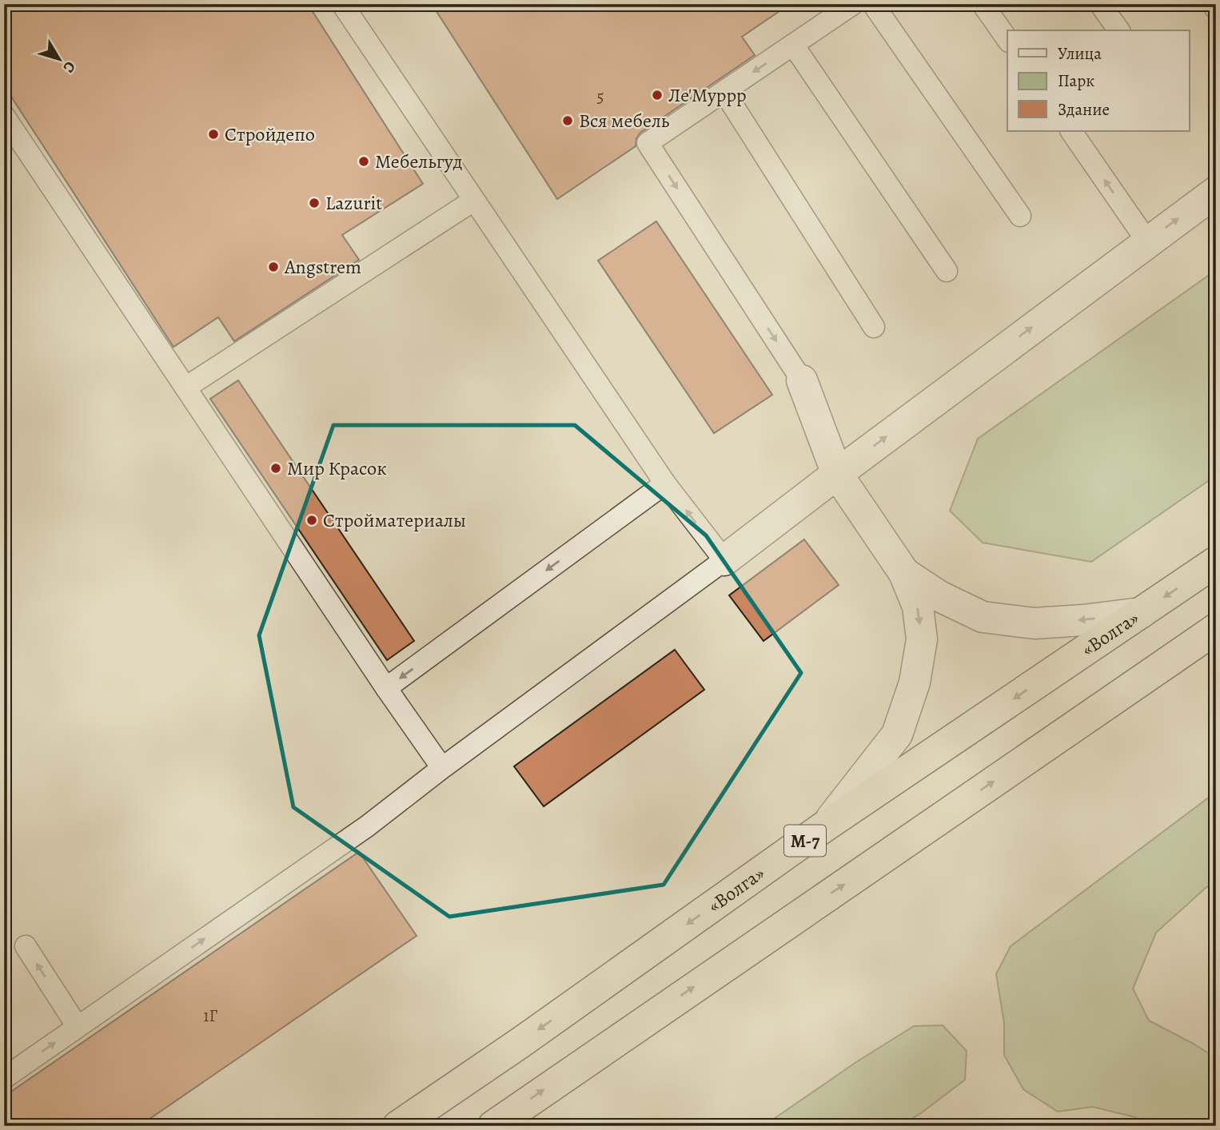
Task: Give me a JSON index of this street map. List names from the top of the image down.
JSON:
{
  "streets": {
    "highway": ["«Волга»", "М-7"]
  },
  "places": [
    "Ле'Муррр",
    "Вся мебель",
    "Стройдепо",
    "Мебельгуд",
    "Lazurit",
    "Angstrem",
    "Мир Красок",
    "Стройматериалы"
  ],
  "house_numbers": ["5", "1Г"],
  "legend": ["Улица", "Парк", "Здание"],
  "north": "bottom right"
}
